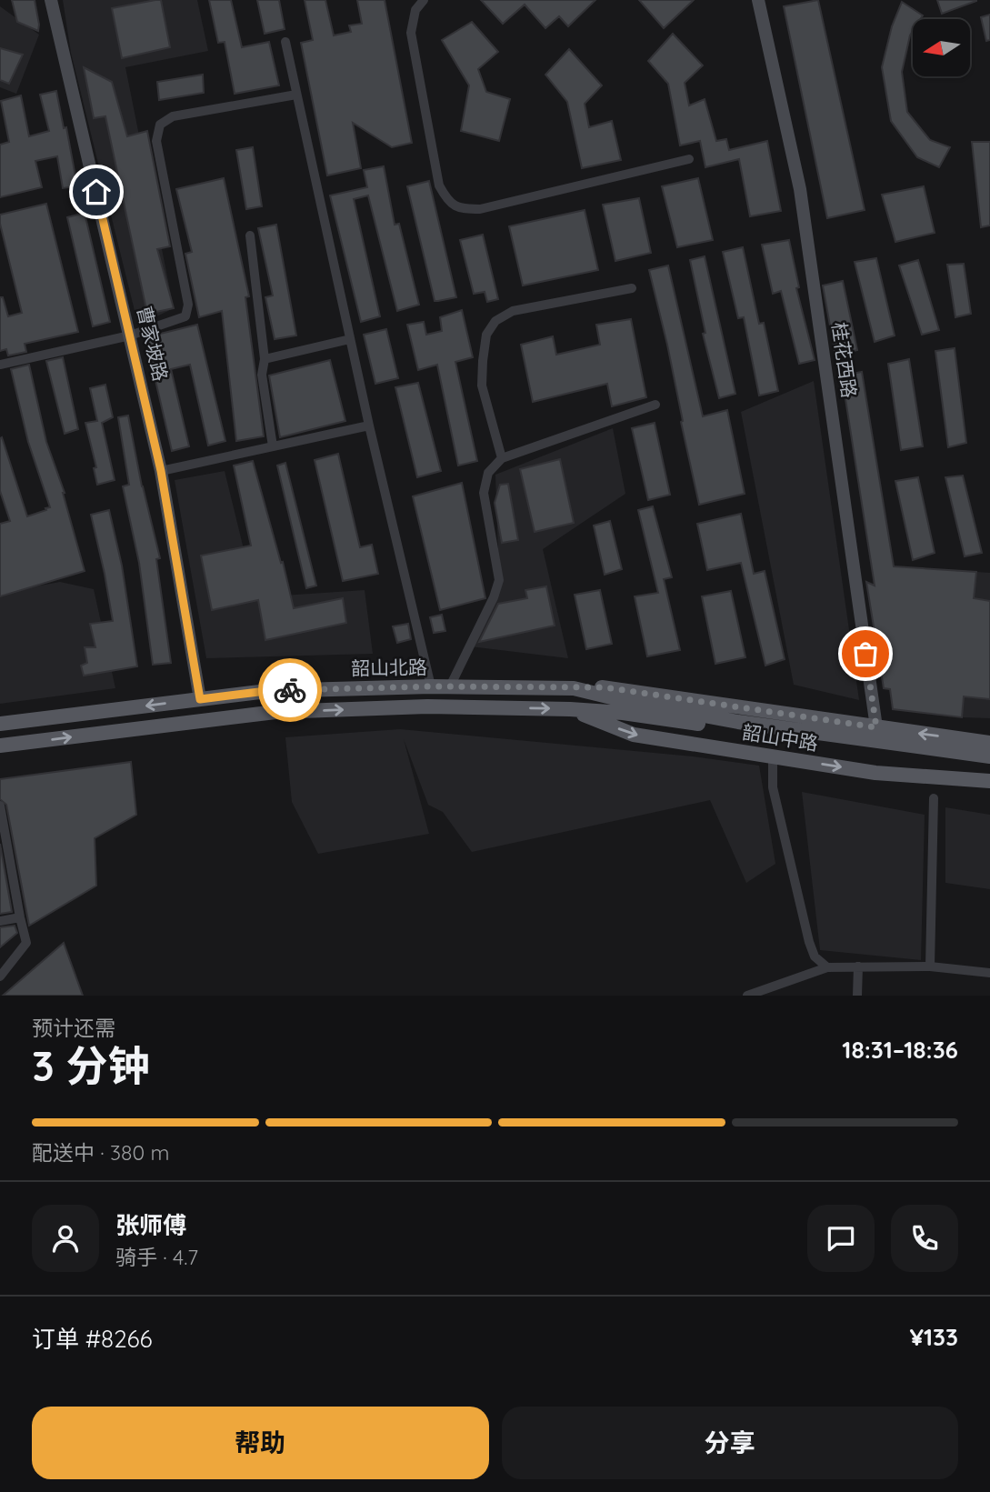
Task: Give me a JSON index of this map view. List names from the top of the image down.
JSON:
{
  "streets": {
    "main road": ["韶山北路", "韶山中路"],
    "street": ["曹家坡路", "桂花西路"]
  },
  "crossings": [
    ["曹家坡路", "韶山北路"],
    ["桂花西路", "韶山中路"],
    ["韶山北路", "韶山中路"]
  ],
  "north": "left",
  "page": {
    "heading": ["3 分钟", "预计还需", "18:31–18:36"],
    "panel": [
      "张师傅",
      "骑手 · 4.7",
      "订单 #8266",
      "¥133"
    ],
    "bar": "配送中 · 380 m",
    "buttons": ["帮助", "分享"]
  }
}
